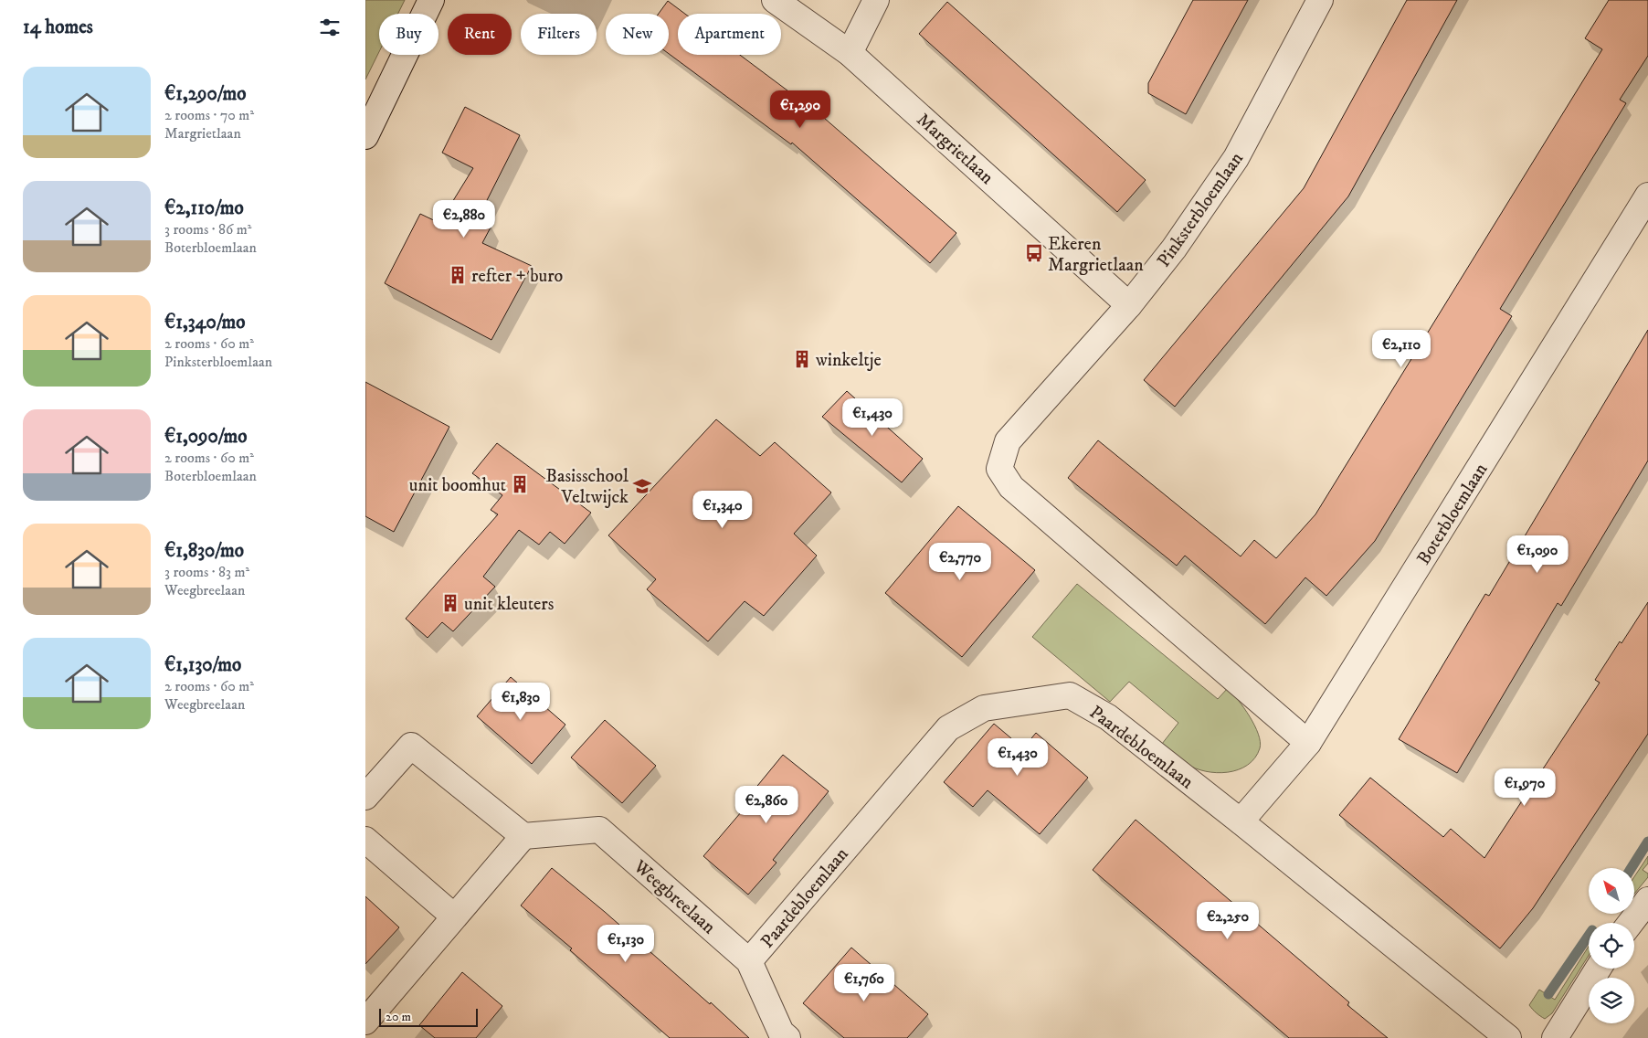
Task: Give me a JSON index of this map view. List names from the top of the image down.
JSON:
{
  "streets": {
    "street": [
      "Margrietlaan",
      "Pinksterbloemlaan",
      "Boterbloemlaan",
      "Paardebloemlaan",
      "Weegbreelaan"
    ]
  },
  "crossings": [
    ["Margrietlaan", "Pinksterbloemlaan"],
    ["Pinksterbloemlaan", "Boterbloemlaan"],
    ["Boterbloemlaan", "Paardebloemlaan"],
    ["Paardebloemlaan", "Weegbreelaan"]
  ],
  "places": {
    "bus stop": ["Ekeren Margrietlaan"],
    "building": [
      "refter + buro",
      "winkeltje",
      "unit boomhut",
      "unit kleuters"
    ],
    "school or university": ["Basisschool Veltwijck"]
  },
  "scale_bar": "20 m",
  "north": "top left",
  "page": {
    "heading": "14 homes",
    "chip": [
      "Buy",
      "Rent",
      "Filters",
      "New",
      "Apartment"
    ],
    "list": [
      {
        "name": "€1,290/mo",
        "note": "2 rooms · 70 m² · Margrietlaan"
      },
      {
        "name": "€2,110/mo",
        "note": "3 rooms · 86 m² · Boterbloemlaan"
      },
      {
        "name": "€1,340/mo",
        "note": "2 rooms · 60 m² · Pinksterbloemlaan"
      },
      {
        "name": "€1,090/mo",
        "note": "2 rooms · 60 m² · Boterbloemlaan"
      },
      {
        "name": "€1,830/mo",
        "note": "3 rooms · 83 m² · Weegbreelaan"
      },
      {
        "name": "€1,130/mo",
        "note": "2 rooms · 60 m² · Weegbreelaan"
      }
    ],
    "price": [
      "€1,290",
      "€2,880",
      "€2,110",
      "€1,430",
      "€1,340",
      "€1,090",
      "€2,770",
      "€1,830",
      "€1,430",
      "€1,970",
      "€2,860",
      "€2,250",
      "€1,130",
      "€1,760"
    ],
    "scale": "20 m"
  }
}
